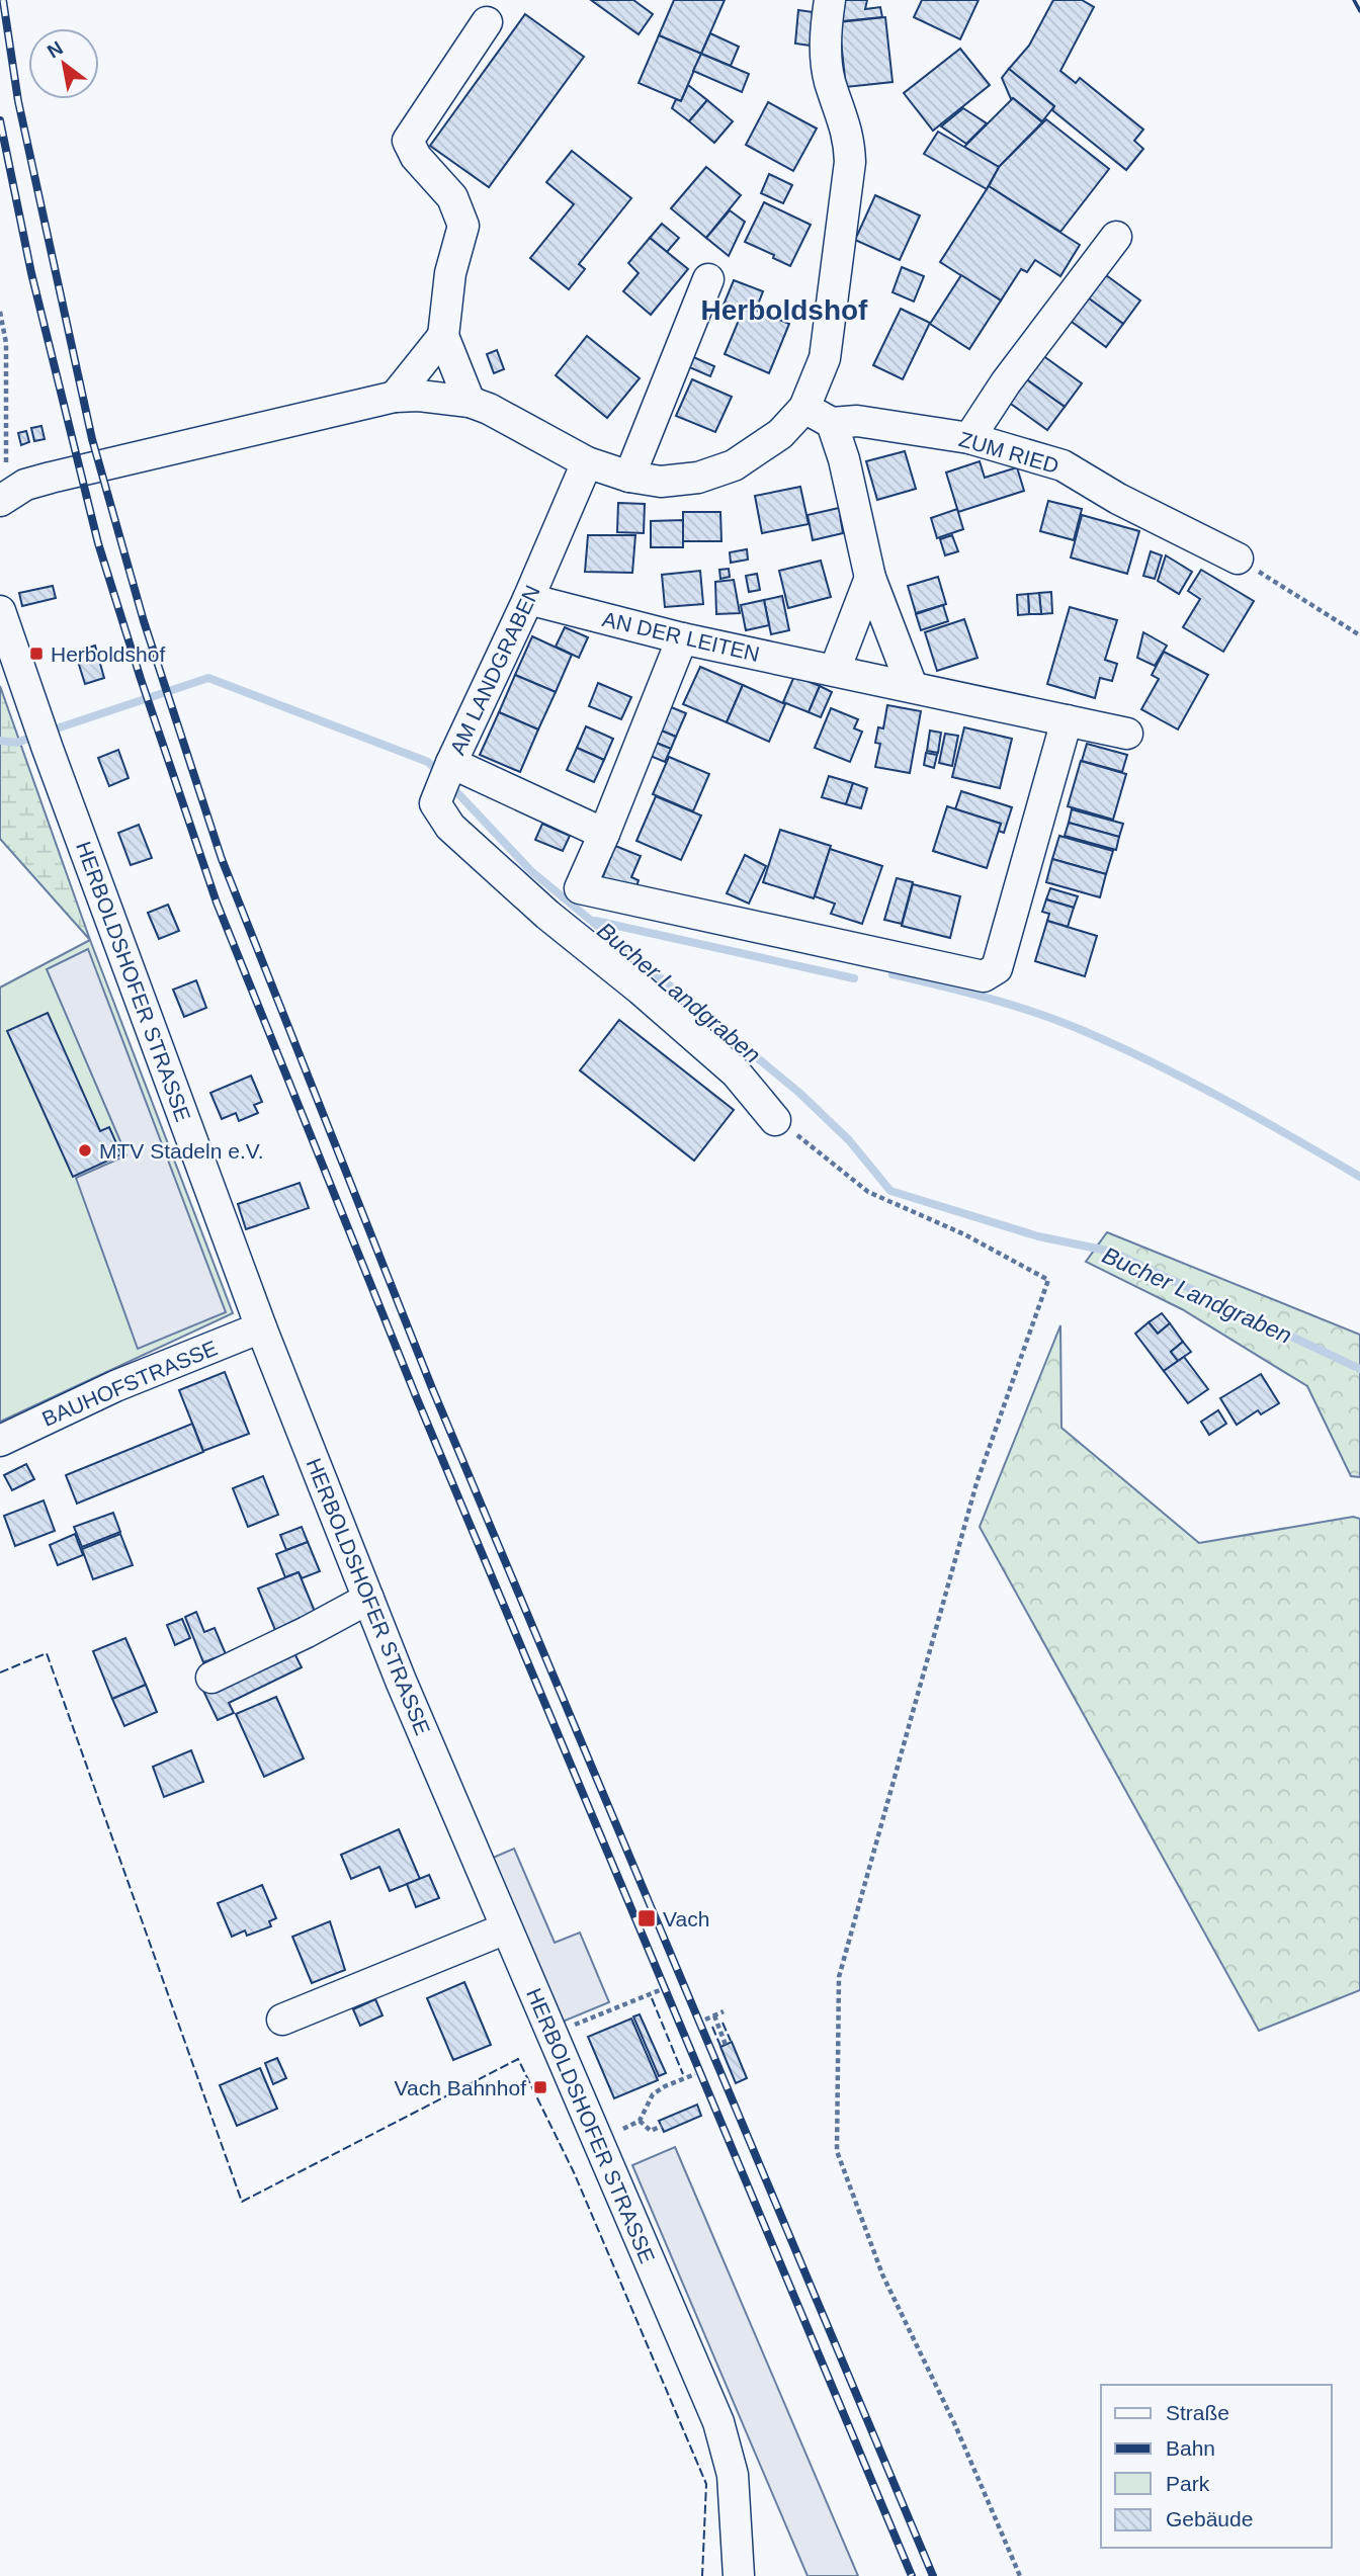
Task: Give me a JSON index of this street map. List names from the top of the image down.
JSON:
{
  "streets": {
    "street": [
      "ZUM RIED",
      "AN DER LEITEN",
      "AM LANDGRABEN",
      "HERBOLDSHOFER STRASSE",
      "BAUHOFSTRASSE"
    ]
  },
  "crossings": [
    ["AN DER LEITEN", "AM LANDGRABEN"],
    ["HERBOLDSHOFER STRASSE", "BAUHOFSTRASSE"]
  ],
  "districts": ["Herboldshof"],
  "water": ["Bucher Landgraben"],
  "places": {
    "transit": ["Herboldshof", "Vach", "Vach Bahnhof"],
    "other": ["MTV Stadeln e.V."]
  },
  "legend": [
    "Straße",
    "Bahn",
    "Park",
    "Gebäude"
  ],
  "north": "top left"
}
